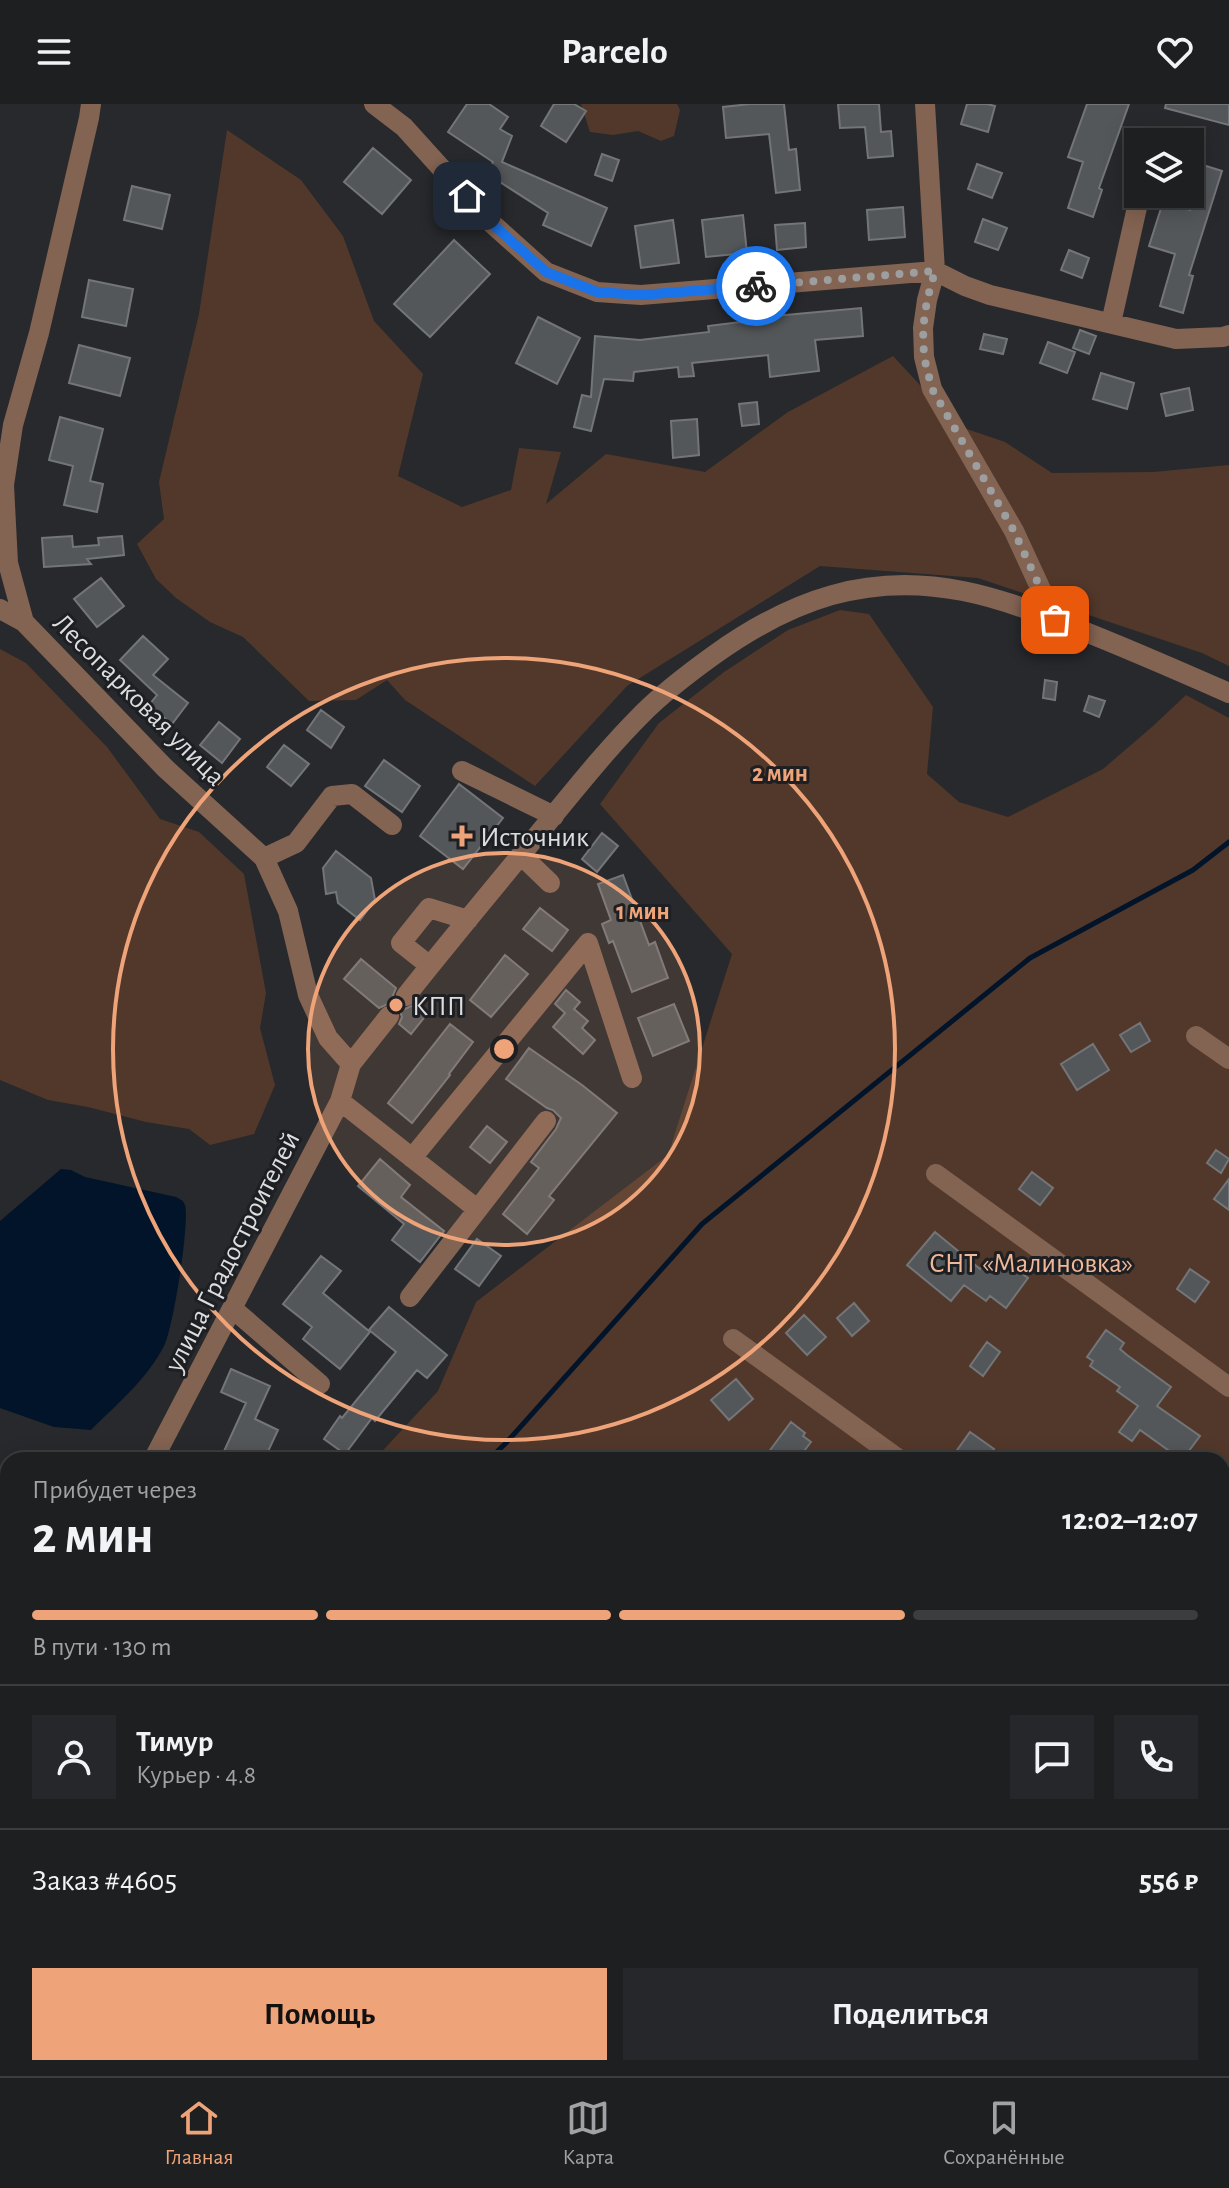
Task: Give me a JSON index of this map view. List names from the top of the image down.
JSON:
{
  "streets": {
    "street": ["Лесопарковая улица", "улица Градостроителей"]
  },
  "crossings": [
    ["Лесопарковая улица", "улица Градостроителей"]
  ],
  "parks": ["СНТ «Малиновка»"],
  "places": {
    "health": ["Источник"],
    "other": ["КПП"]
  },
  "page": {
    "header": "Parcelo",
    "heading": ["2 мин", "Прибудет через", "12:02–12:07"],
    "panel": [
      "Тимур",
      "Курьер · 4.8",
      "Заказ #4605",
      "556 ₽"
    ],
    "bar": "В пути · 130 m",
    "buttons": ["Помощь", "Поделиться"],
    "tabs": ["Главная", "Карта", "Сохранённые"]
  },
  "rings": ["2 мин", "1 мин"]
}
